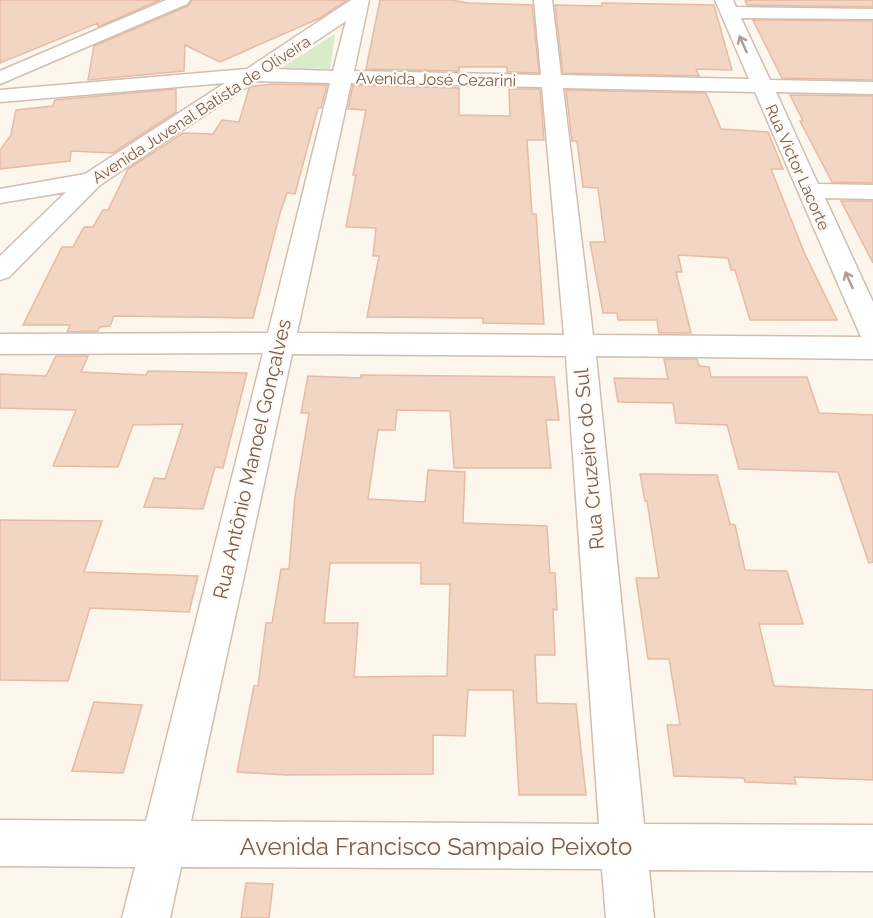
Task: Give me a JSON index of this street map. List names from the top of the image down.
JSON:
{
  "streets": {
    "street": [
      "Avenida José Cezarini",
      "Avenida Juvenal Batista de Oliveira",
      "Rua Victor Lacorte",
      "Rua Antônio Manoel Gonçalves",
      "Rua Cruzeiro do Sul",
      "Avenida Francisco Sampaio Peixoto"
    ]
  },
  "crossings": [
    ["Avenida José Cezarini", "Avenida Juvenal Batista de Oliveira"],
    ["Avenida José Cezarini", "Rua Victor Lacorte"],
    ["Avenida José Cezarini", "Rua Antônio Manoel Gonçalves"],
    ["Avenida José Cezarini", "Rua Cruzeiro do Sul"],
    ["Avenida Juvenal Batista de Oliveira", "Rua Antônio Manoel Gonçalves"],
    ["Rua Antônio Manoel Gonçalves", "Avenida Francisco Sampaio Peixoto"],
    ["Rua Cruzeiro do Sul", "Avenida Francisco Sampaio Peixoto"]
  ],
  "one_way": ["Rua Victor Lacorte"]
}
